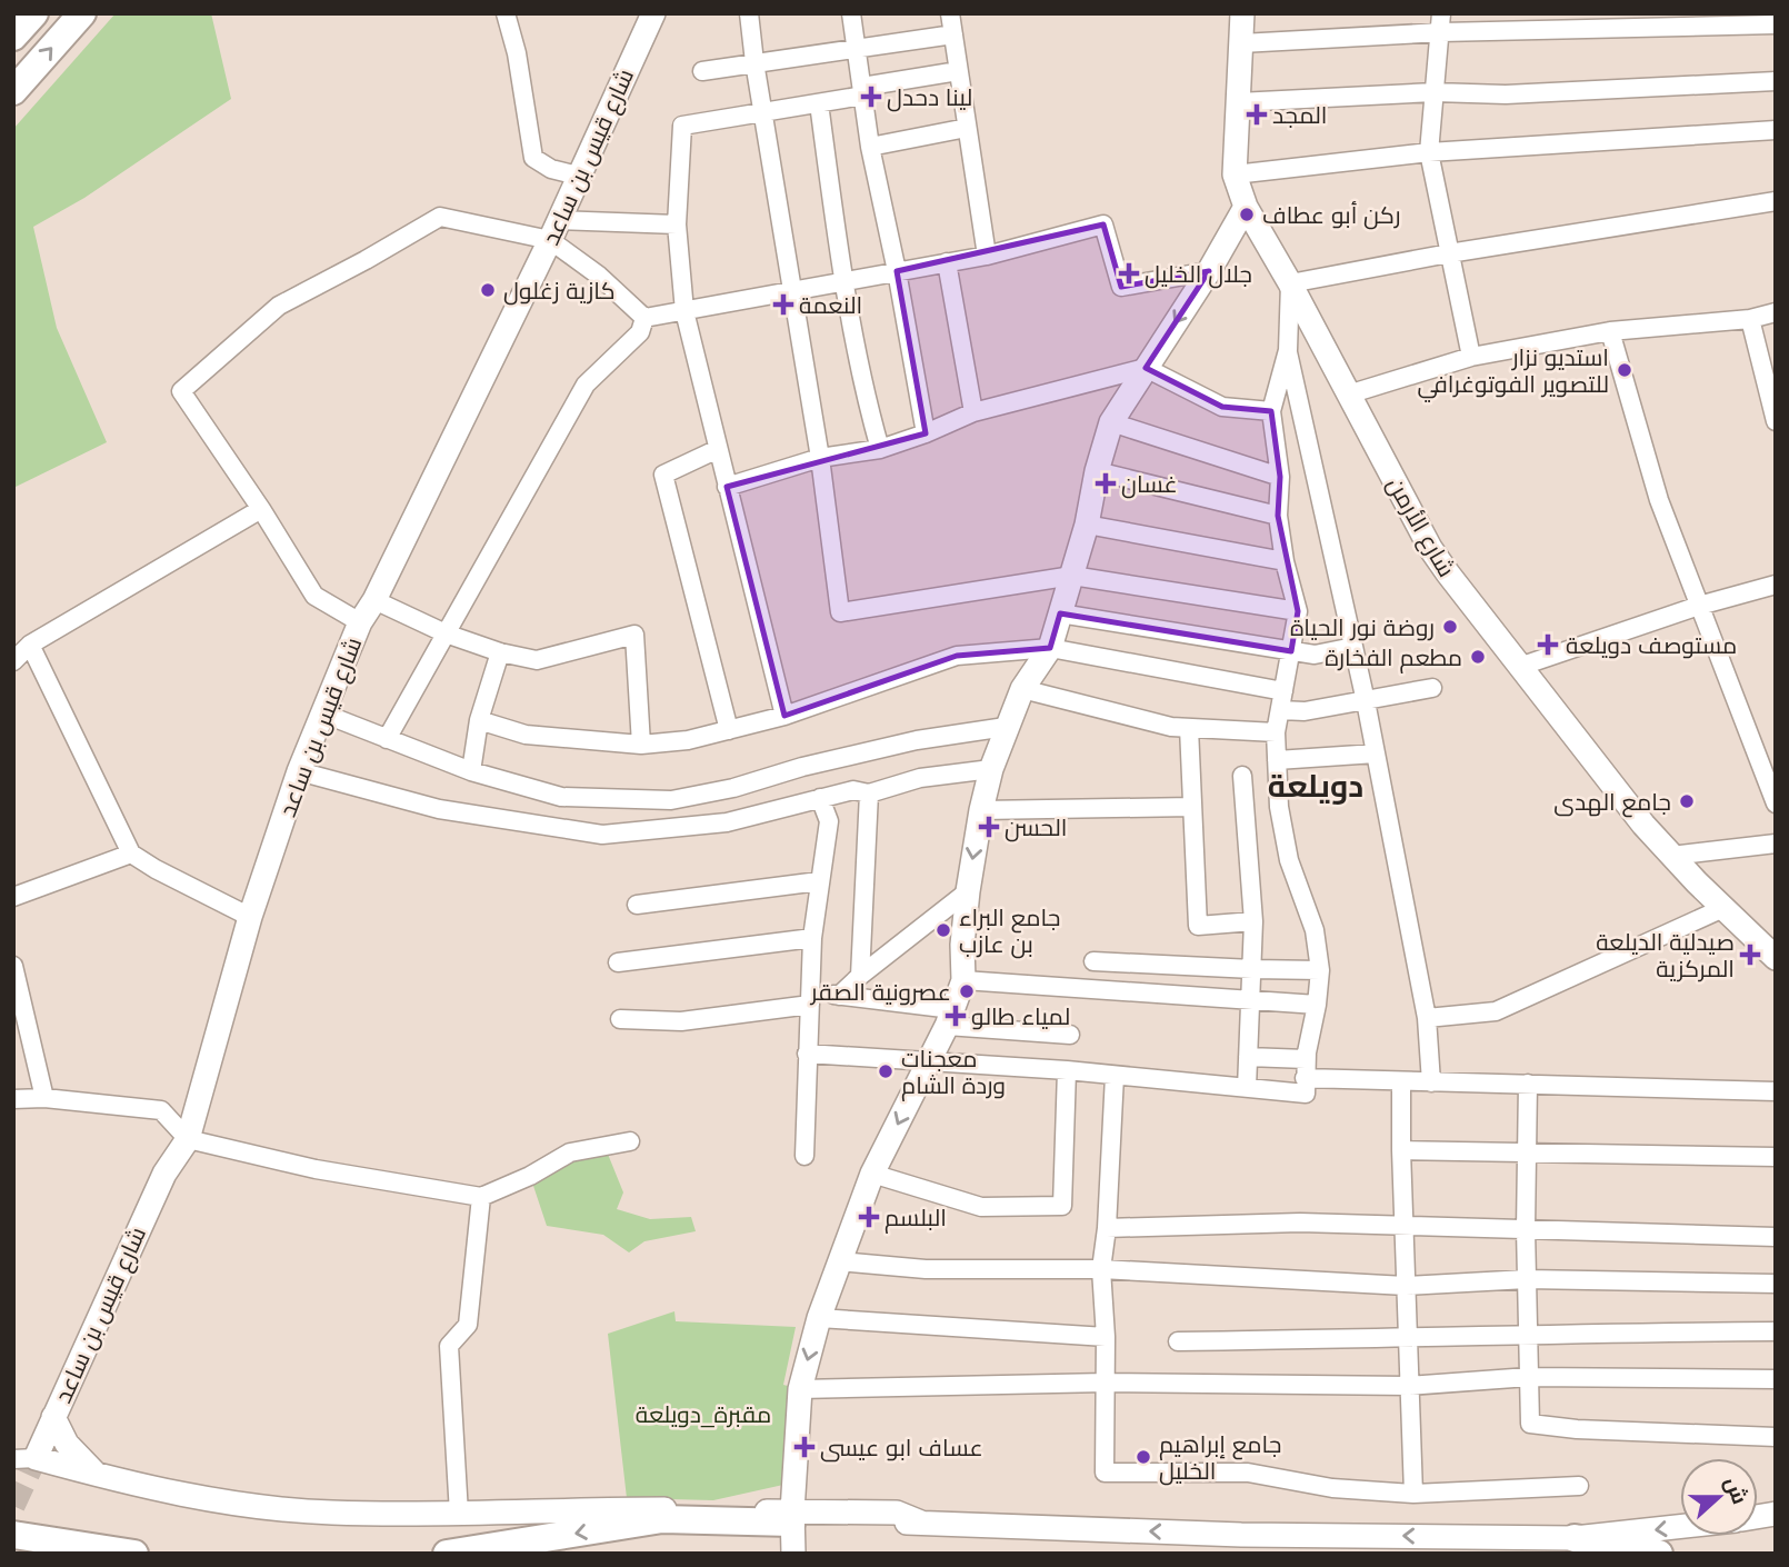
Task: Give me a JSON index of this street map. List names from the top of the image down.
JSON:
{
  "streets": {
    "main road": ["شارع قيس بن ساعد", "شارع الأرمن"]
  },
  "districts": ["دويلعة"],
  "parks": ["مقبرة_دويلعة"],
  "places": {
    "health": [
      "لينا دحدل",
      "المجد",
      "جلال الخليل",
      "النعمة",
      "غسان",
      "مستوصف دويلعة",
      "الحسن",
      "صيدلية الديلعة المركزية",
      "لمياء طالو",
      "البلسم",
      "عساف ابو عيسى"
    ],
    "other": [
      "ركن أبو عطاف",
      "كازية زغلول",
      "استديو نزار للتصوير الفوتوغرافي",
      "روضة نور الحياة",
      "مطعم الفخارة",
      "جامع الهدى",
      "جامع البراء بن عازب",
      "عصرونية الصقر",
      "معجنات وردة الشام",
      "جامع إبراهيم الخليل"
    ]
  },
  "north": "right"
}
